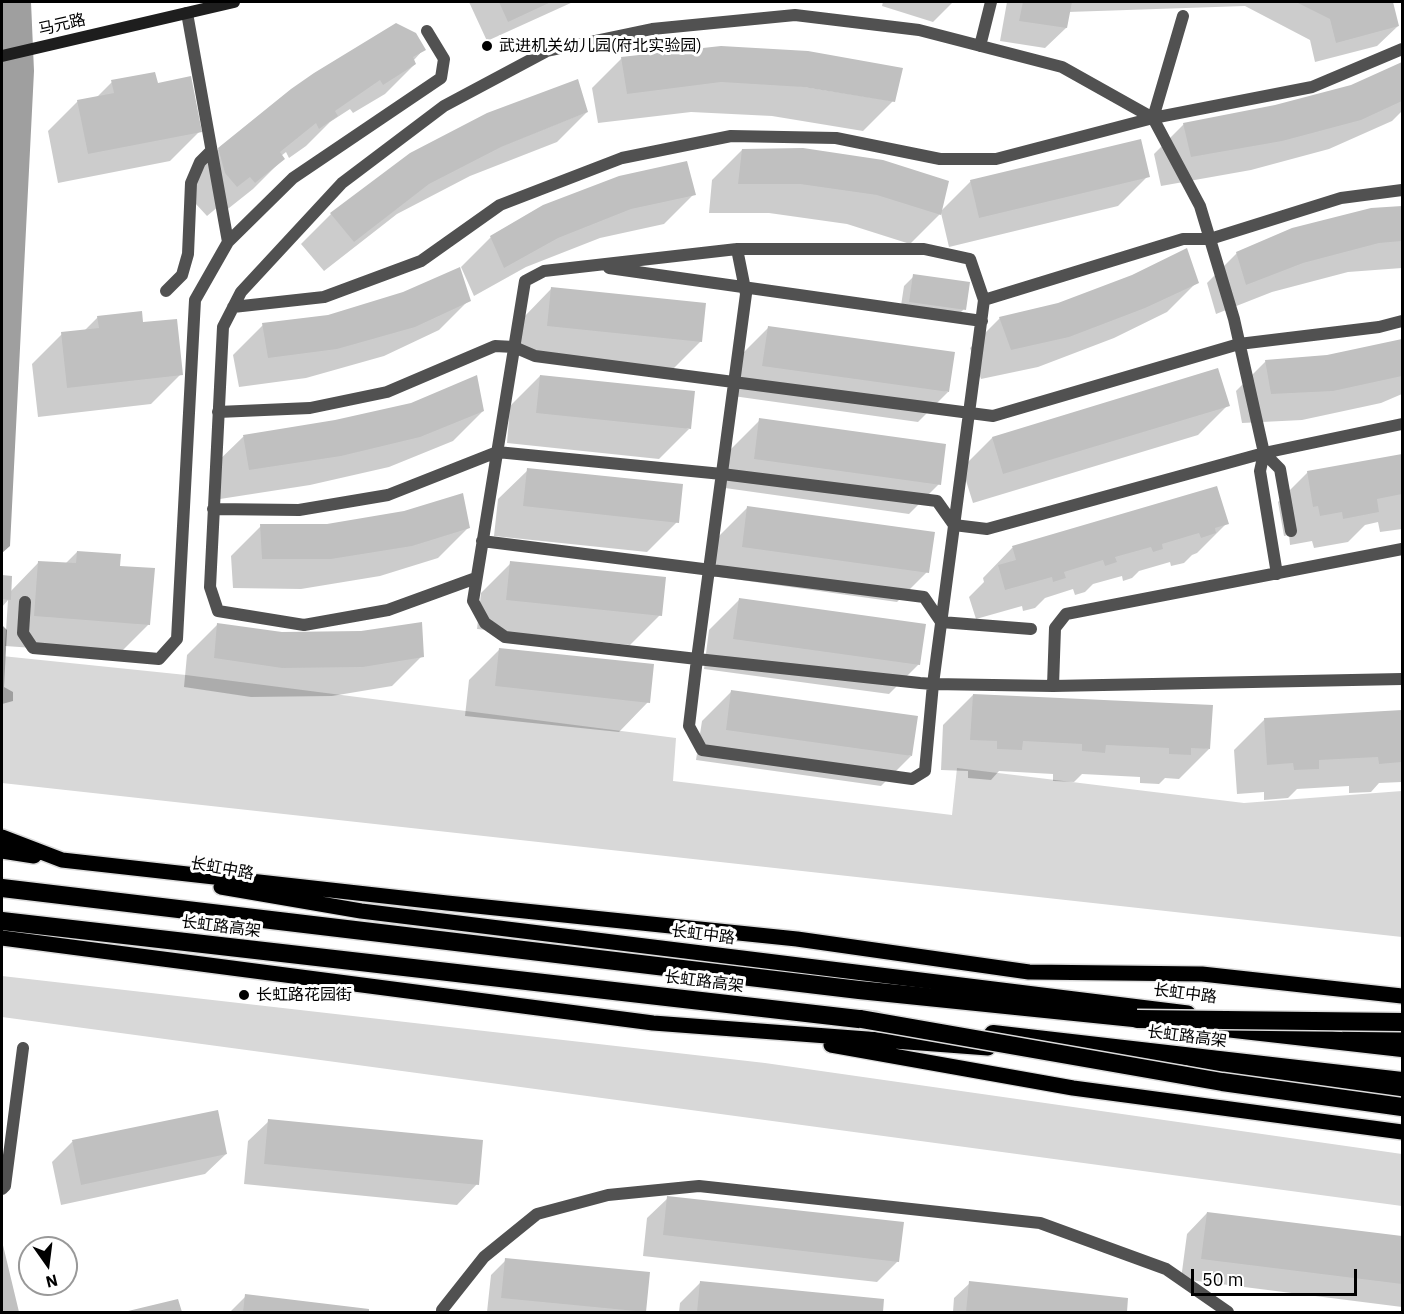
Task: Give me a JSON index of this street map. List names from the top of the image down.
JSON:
{
  "streets": {
    "highway": ["长虹路高架"],
    "main road": ["长虹中路"],
    "street": ["马元路"]
  },
  "places": ["武进机关幼儿园(府北实验园)", "长虹路花园街"],
  "scale_bar": "50 m",
  "north": "bottom"
}
